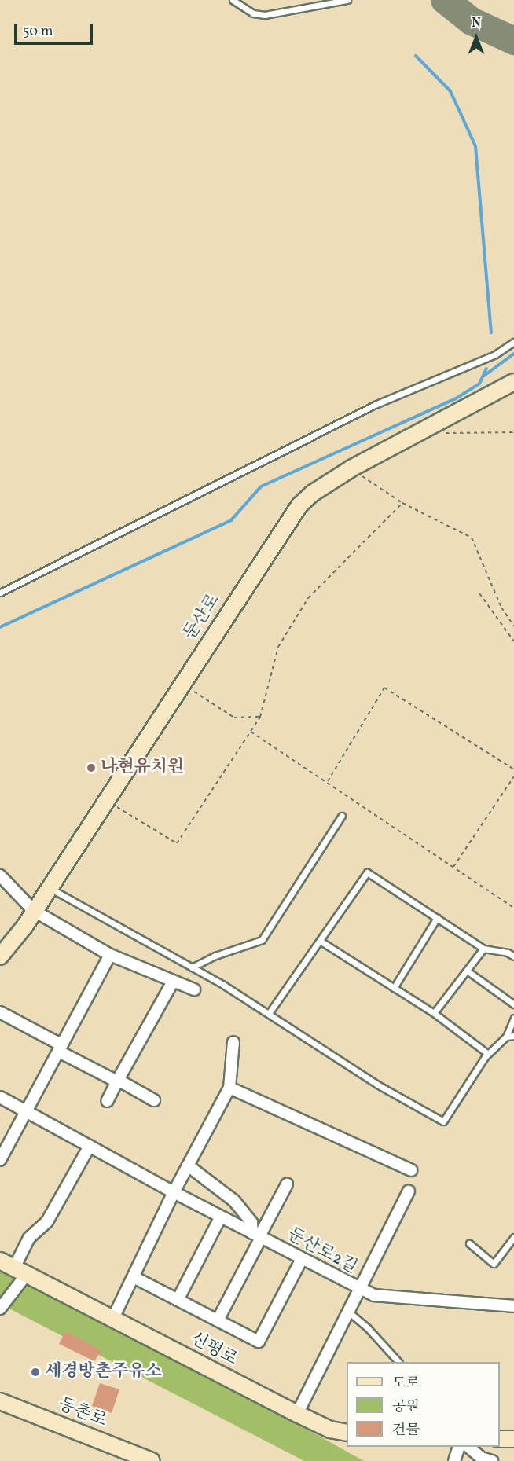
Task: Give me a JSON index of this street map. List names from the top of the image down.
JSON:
{
  "streets": {
    "street": [
      "둔산로",
      "둔산로2길",
      "신평로",
      "동촌로"
    ]
  },
  "places": ["나현유치원", "세경방촌주유소"],
  "legend": ["도로", "공원", "건물"],
  "scale_bar": "50 m",
  "north": "top"
}
